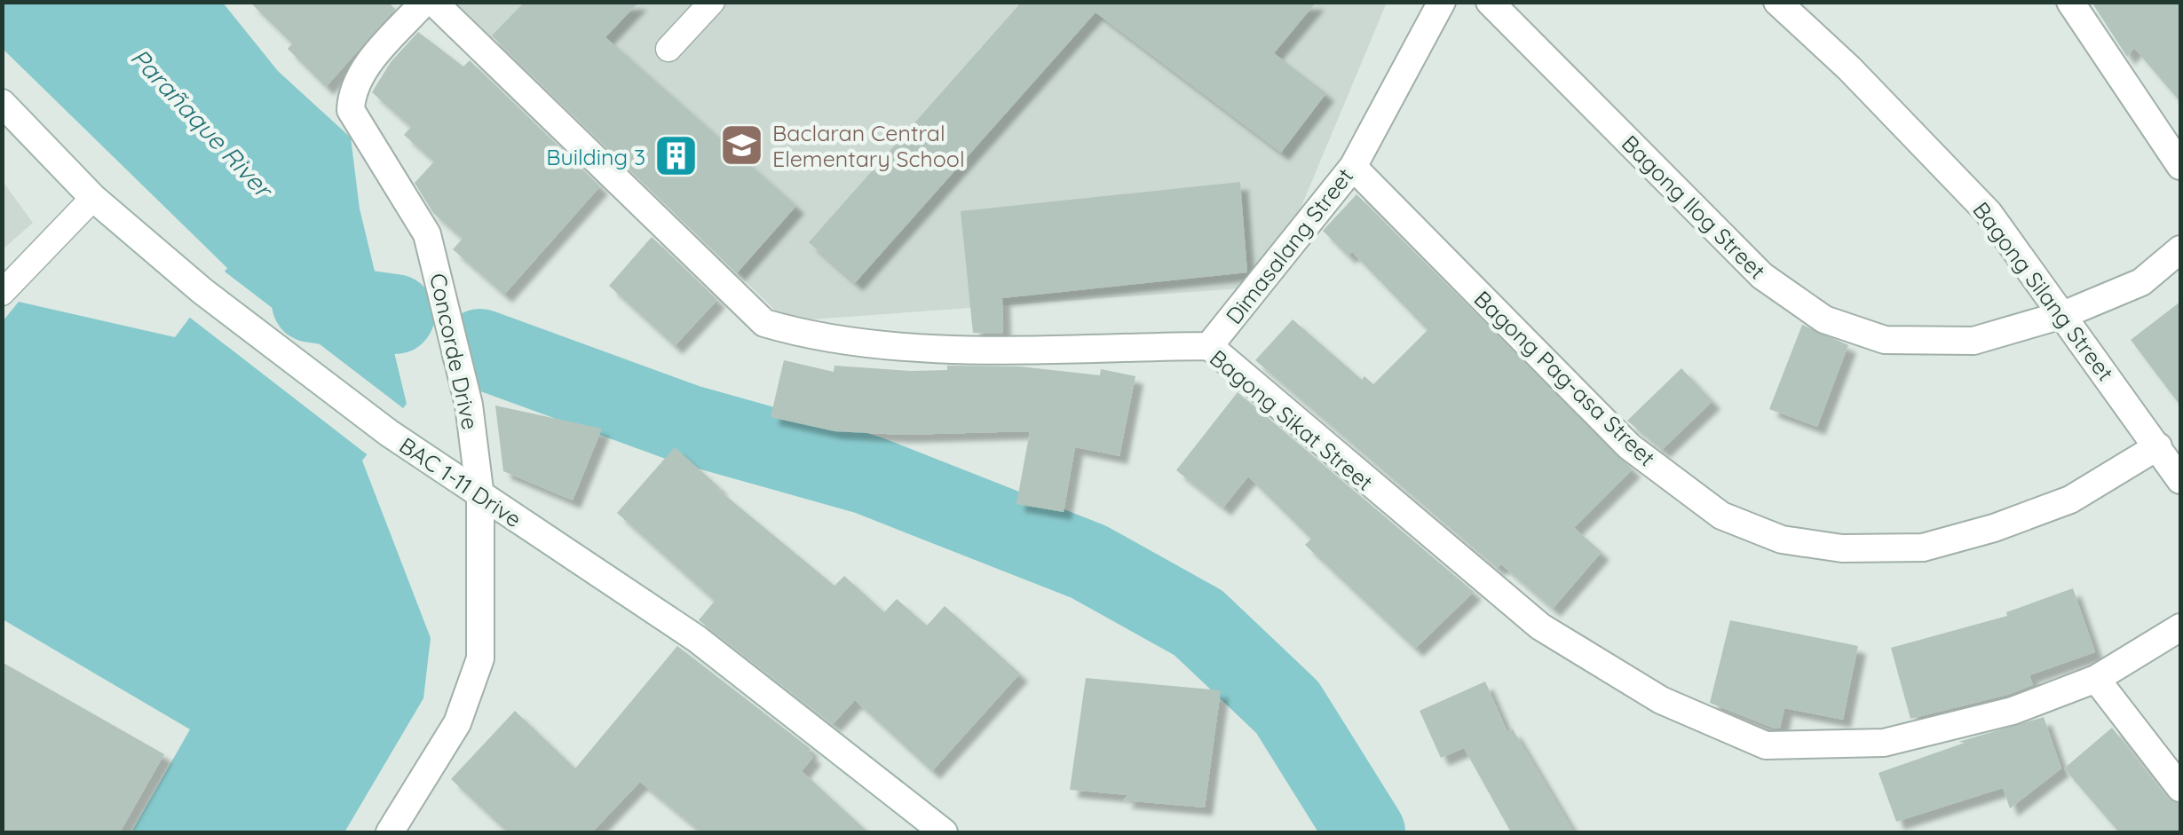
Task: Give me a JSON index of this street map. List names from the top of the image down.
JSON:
{
  "streets": {
    "street": [
      "Bagong Ilog Street",
      "Dimasalang Street",
      "Bagong Silang Street",
      "Concorde Drive",
      "Bagong Pag-asa Street",
      "Bagong Sikat Street",
      "BAC 1-11 Drive"
    ]
  },
  "crossings": [
    ["Bagong Ilog Street", "Bagong Silang Street"],
    ["Dimasalang Street", "Bagong Pag-asa Street"],
    ["Dimasalang Street", "Bagong Sikat Street"],
    ["Bagong Silang Street", "Bagong Pag-asa Street"],
    ["Concorde Drive", "BAC 1-11 Drive"]
  ],
  "water": ["Parañaque River"],
  "places": {
    "school or university": ["Baclaran Central Elementary School"],
    "building": ["Building 3"]
  }
}
